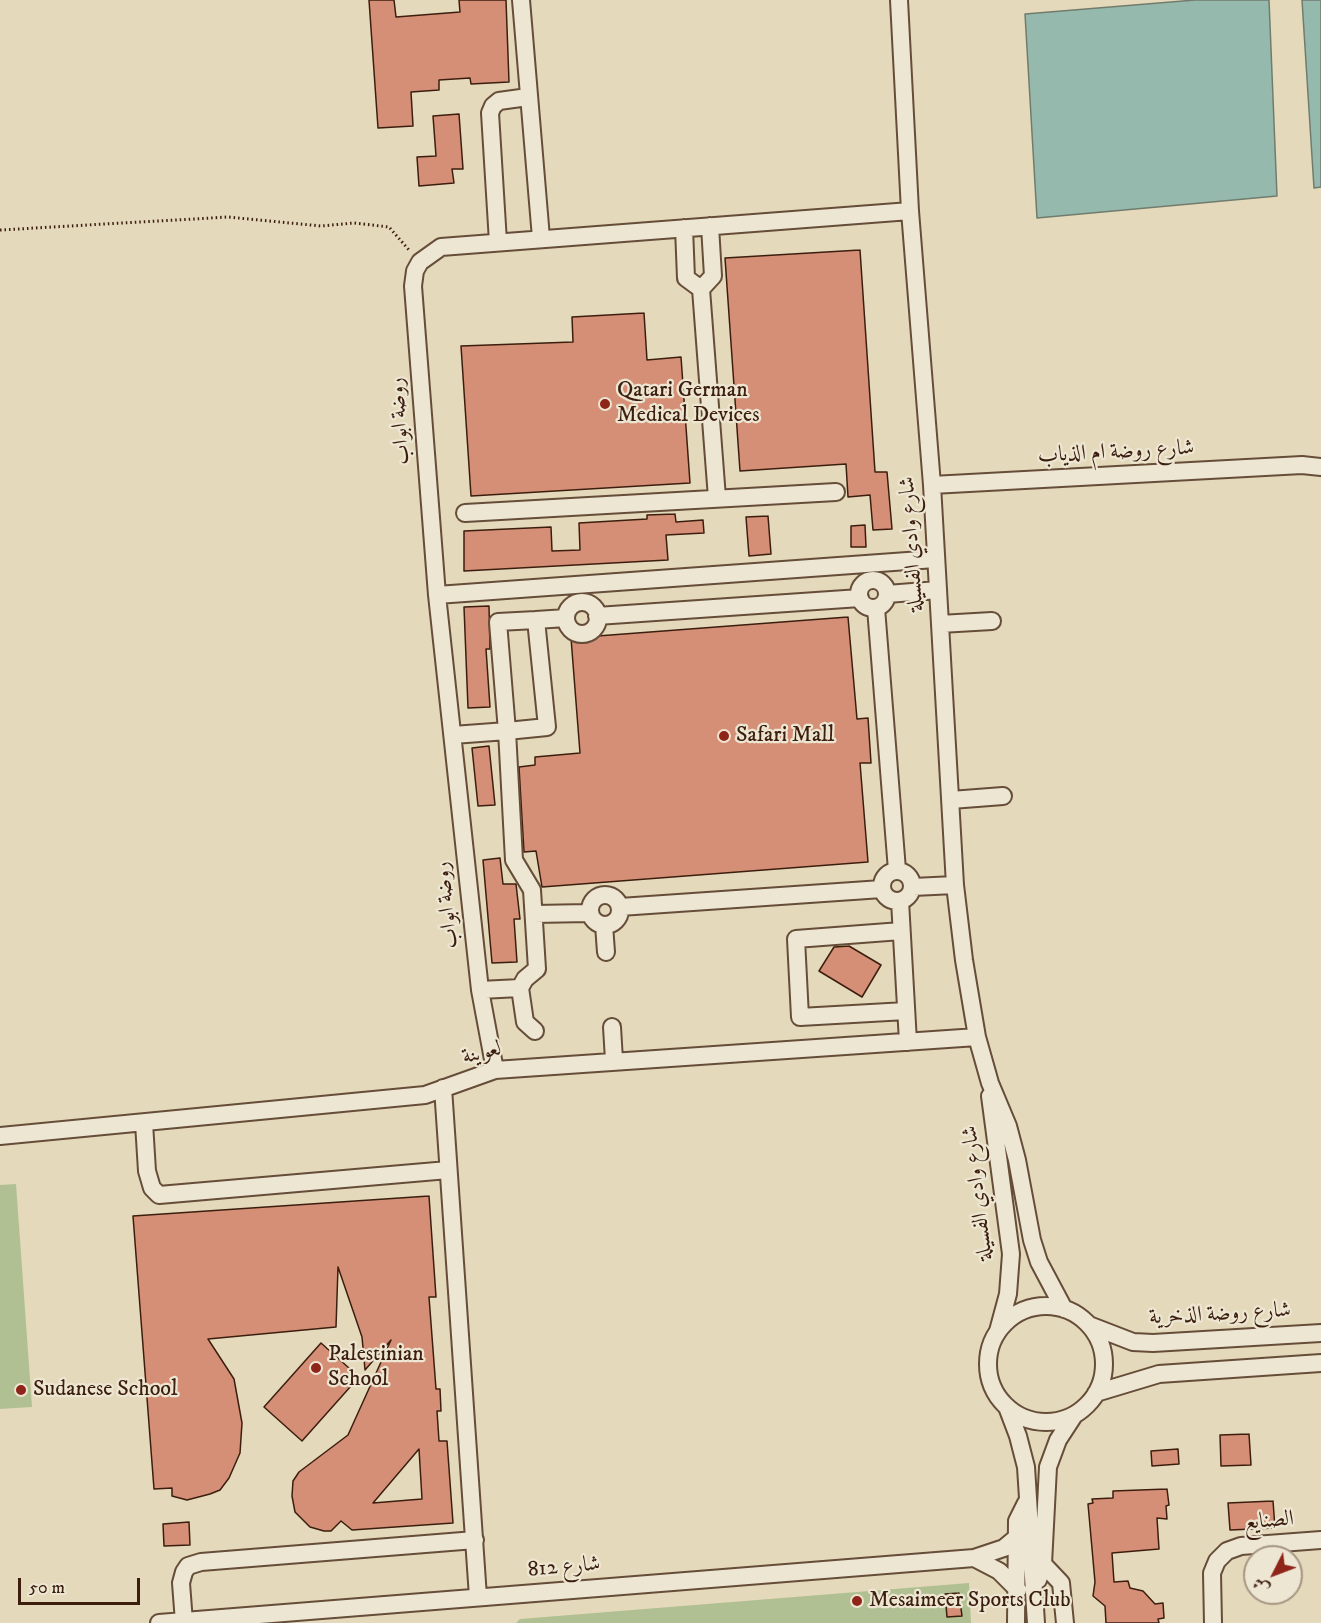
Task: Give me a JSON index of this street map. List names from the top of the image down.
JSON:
{
  "streets": {
    "street": [
      "روضة ابواب",
      "شارع روضة ام الذياب",
      "شارع وادي الفسيلة",
      "لعوينة",
      "شارع روضة الذخرية",
      "الصنايع",
      "شارع 812"
    ]
  },
  "crossings": [
    ["روضة ابواب", "لعوينة"],
    ["شارع روضة ام الذياب", "شارع وادي الفسيلة"],
    ["شارع وادي الفسيلة", "لعوينة"],
    ["شارع وادي الفسيلة", "شارع روضة الذخرية"]
  ],
  "places": [
    "Qatari German Medical Devices",
    "Safari Mall",
    "Palestinian School",
    "Sudanese School",
    "Mesaimeer Sports Club"
  ],
  "scale_bar": "50 m",
  "north": "bottom left"
}
